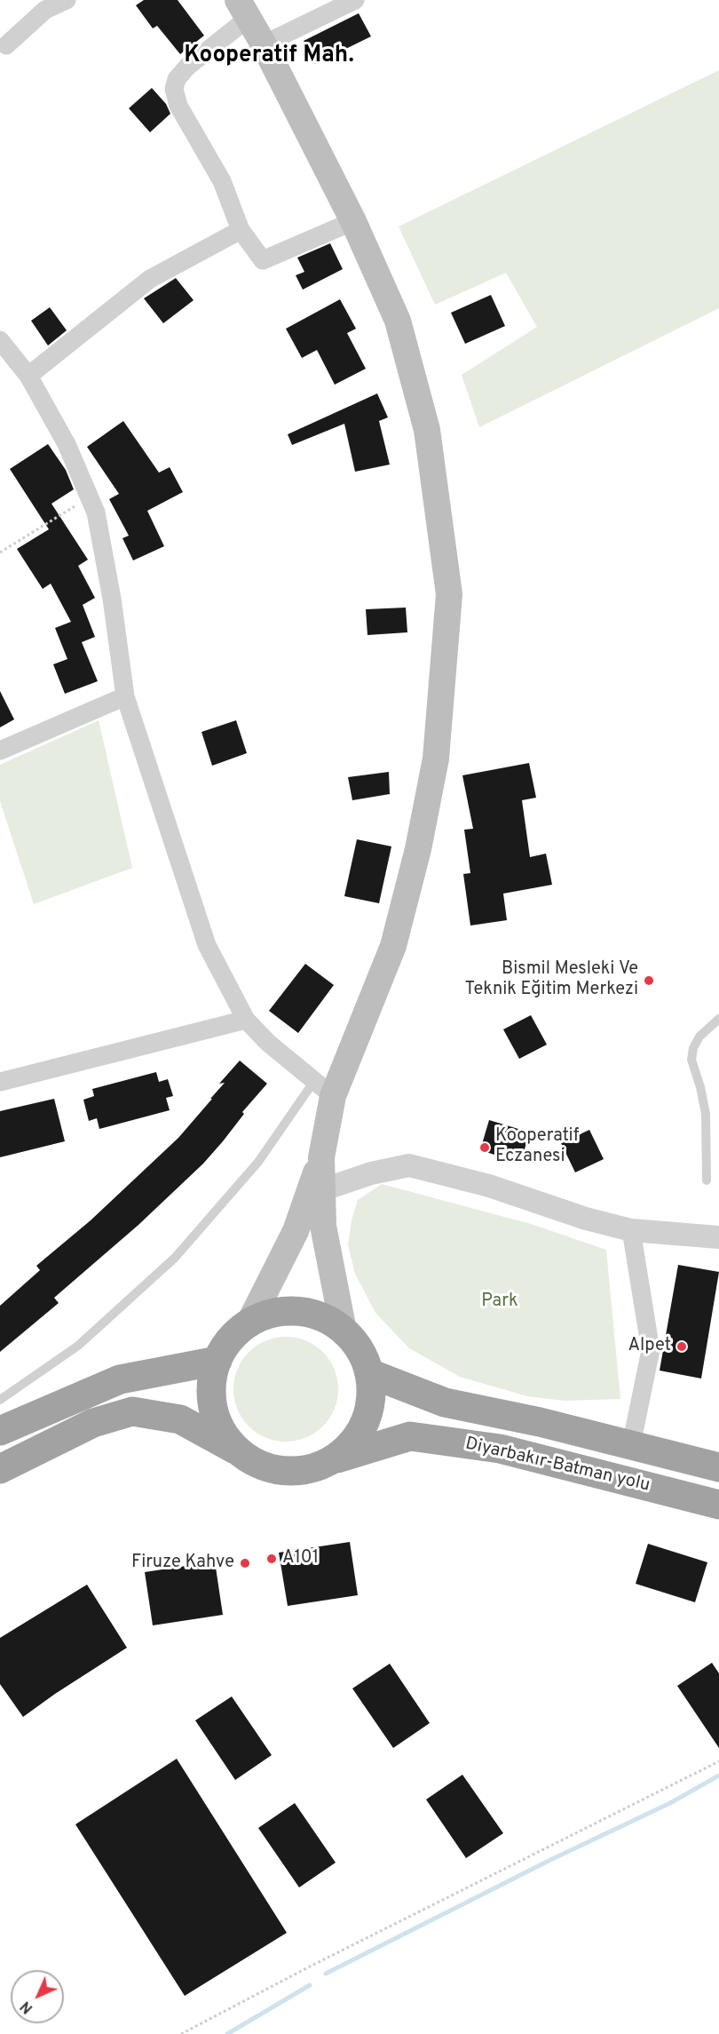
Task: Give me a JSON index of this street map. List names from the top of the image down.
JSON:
{
  "streets": {
    "highway": ["Diyarbakır-Batman yolu"]
  },
  "districts": ["Kooperatif Mah."],
  "parks": ["Park"],
  "places": [
    "Bismil Mesleki Ve Teknik Eğitim Merkezi",
    "Kooperatif Eczanesi",
    "Alpet",
    "A101",
    "Firuze Kahve"
  ],
  "north": "bottom left"
}
